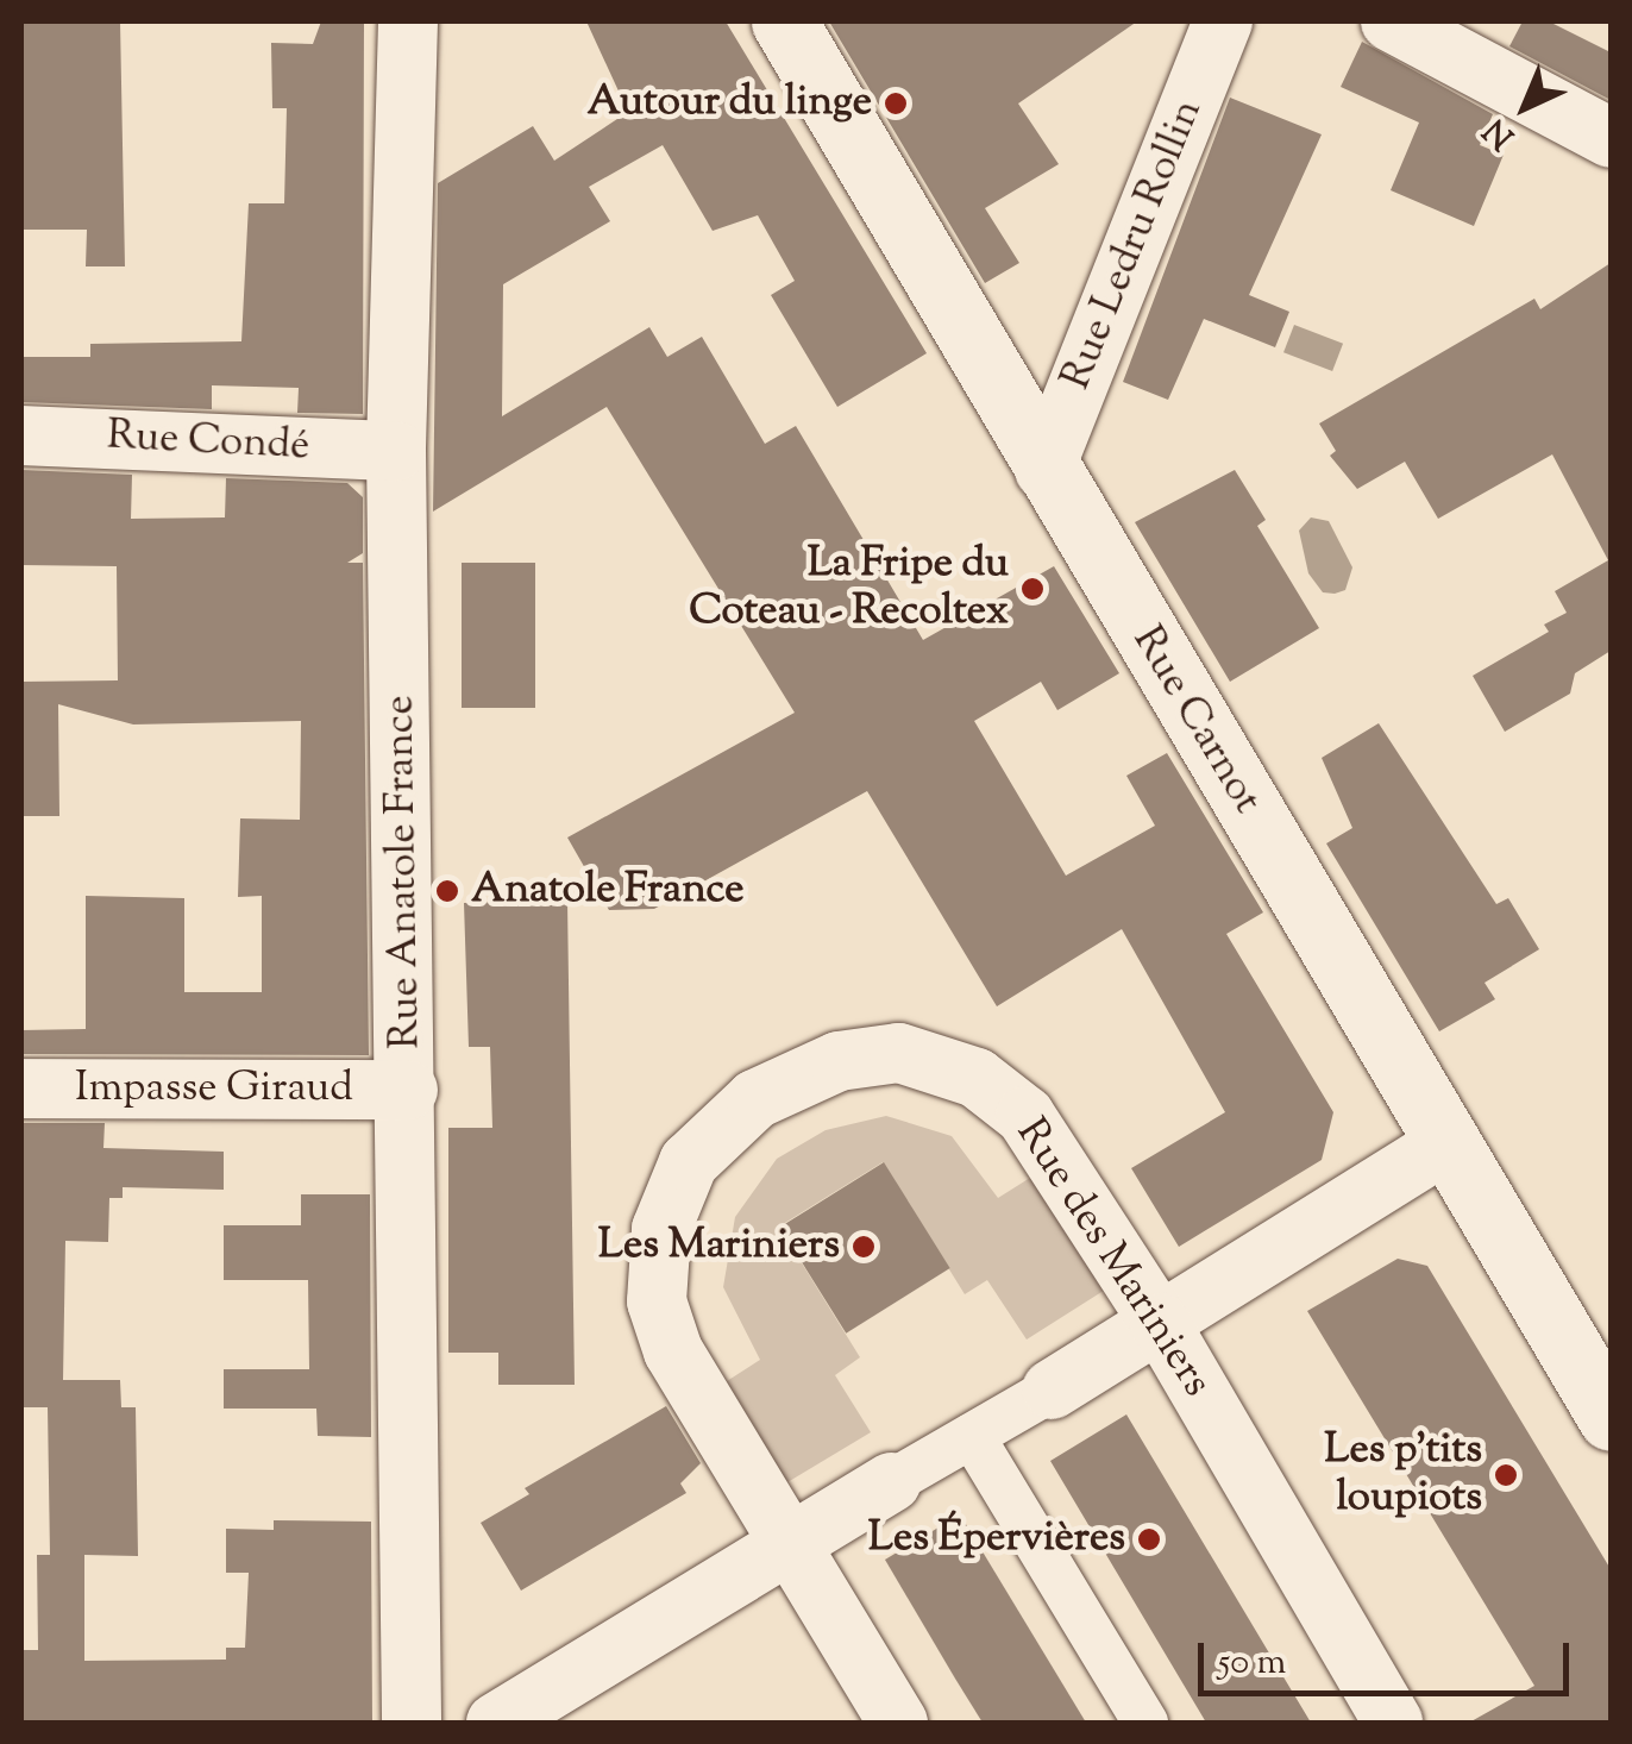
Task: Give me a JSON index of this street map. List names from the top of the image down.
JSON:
{
  "streets": {
    "main road": ["Rue Carnot"],
    "street": [
      "Rue Ledru Rollin",
      "Rue Condé",
      "Rue Anatole France",
      "Impasse Giraud",
      "Rue des Mariniers"
    ]
  },
  "crossings": [
    ["Rue Ledru Rollin", "Rue Carnot"],
    ["Rue Condé", "Rue Anatole France"],
    ["Rue Anatole France", "Impasse Giraud"]
  ],
  "places": [
    "Autour du linge",
    "La Fripe du Coteau - Recoltex",
    "Anatole France",
    "Les Mariniers",
    "Les p'tits loupiots",
    "Les Épervières"
  ],
  "scale_bar": "50 m",
  "north": "bottom left"
}
